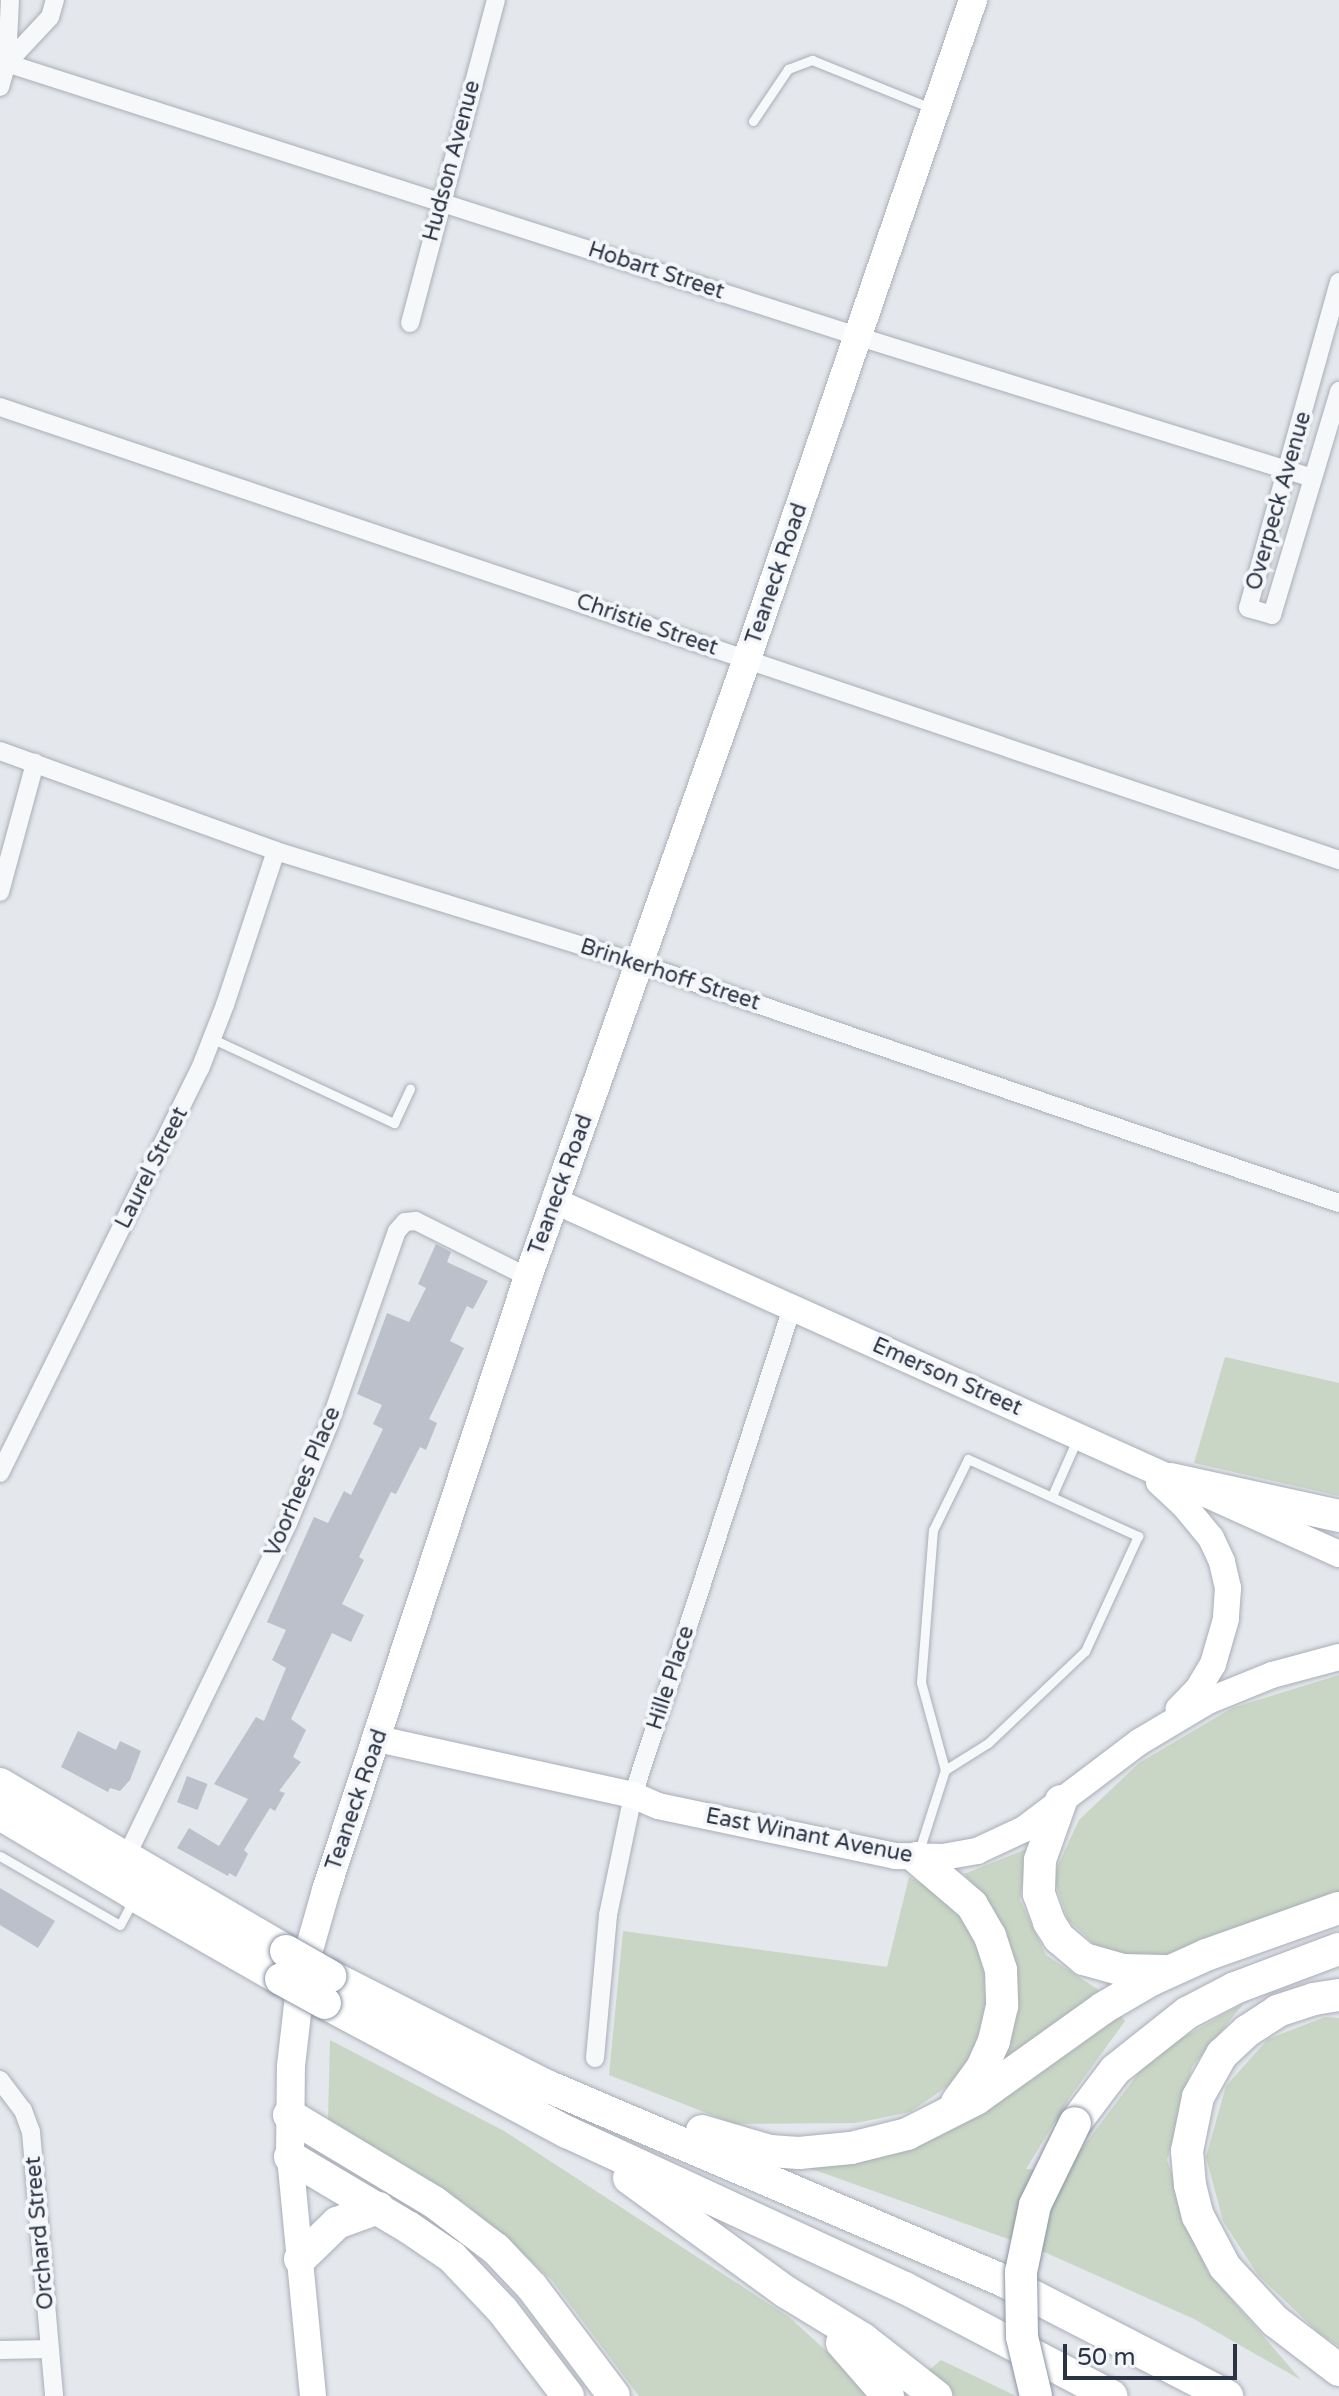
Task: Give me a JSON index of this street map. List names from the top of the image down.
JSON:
{
  "streets": {
    "main road": ["Teaneck Road", "Emerson Street", "East Winant Avenue"],
    "street": [
      "Hudson Avenue",
      "Hobart Street",
      "Overpeck Avenue",
      "Christie Street",
      "Brinkerhoff Street",
      "Laurel Street",
      "Voorhees Place",
      "Hille Place",
      "Orchard Street"
    ]
  },
  "crossings": [
    ["Hudson Avenue", "Hobart Street"],
    ["Hobart Street", "Overpeck Avenue"],
    ["Hobart Street", "Teaneck Road"],
    ["Teaneck Road", "Christie Street"],
    ["Teaneck Road", "Brinkerhoff Street"],
    ["Teaneck Road", "Emerson Street"],
    ["Teaneck Road", "Voorhees Place"],
    ["Teaneck Road", "East Winant Avenue"],
    ["Brinkerhoff Street", "Laurel Street"],
    ["Emerson Street", "Hille Place"],
    ["Hille Place", "East Winant Avenue"]
  ],
  "scale_bar": "50 m"
}
